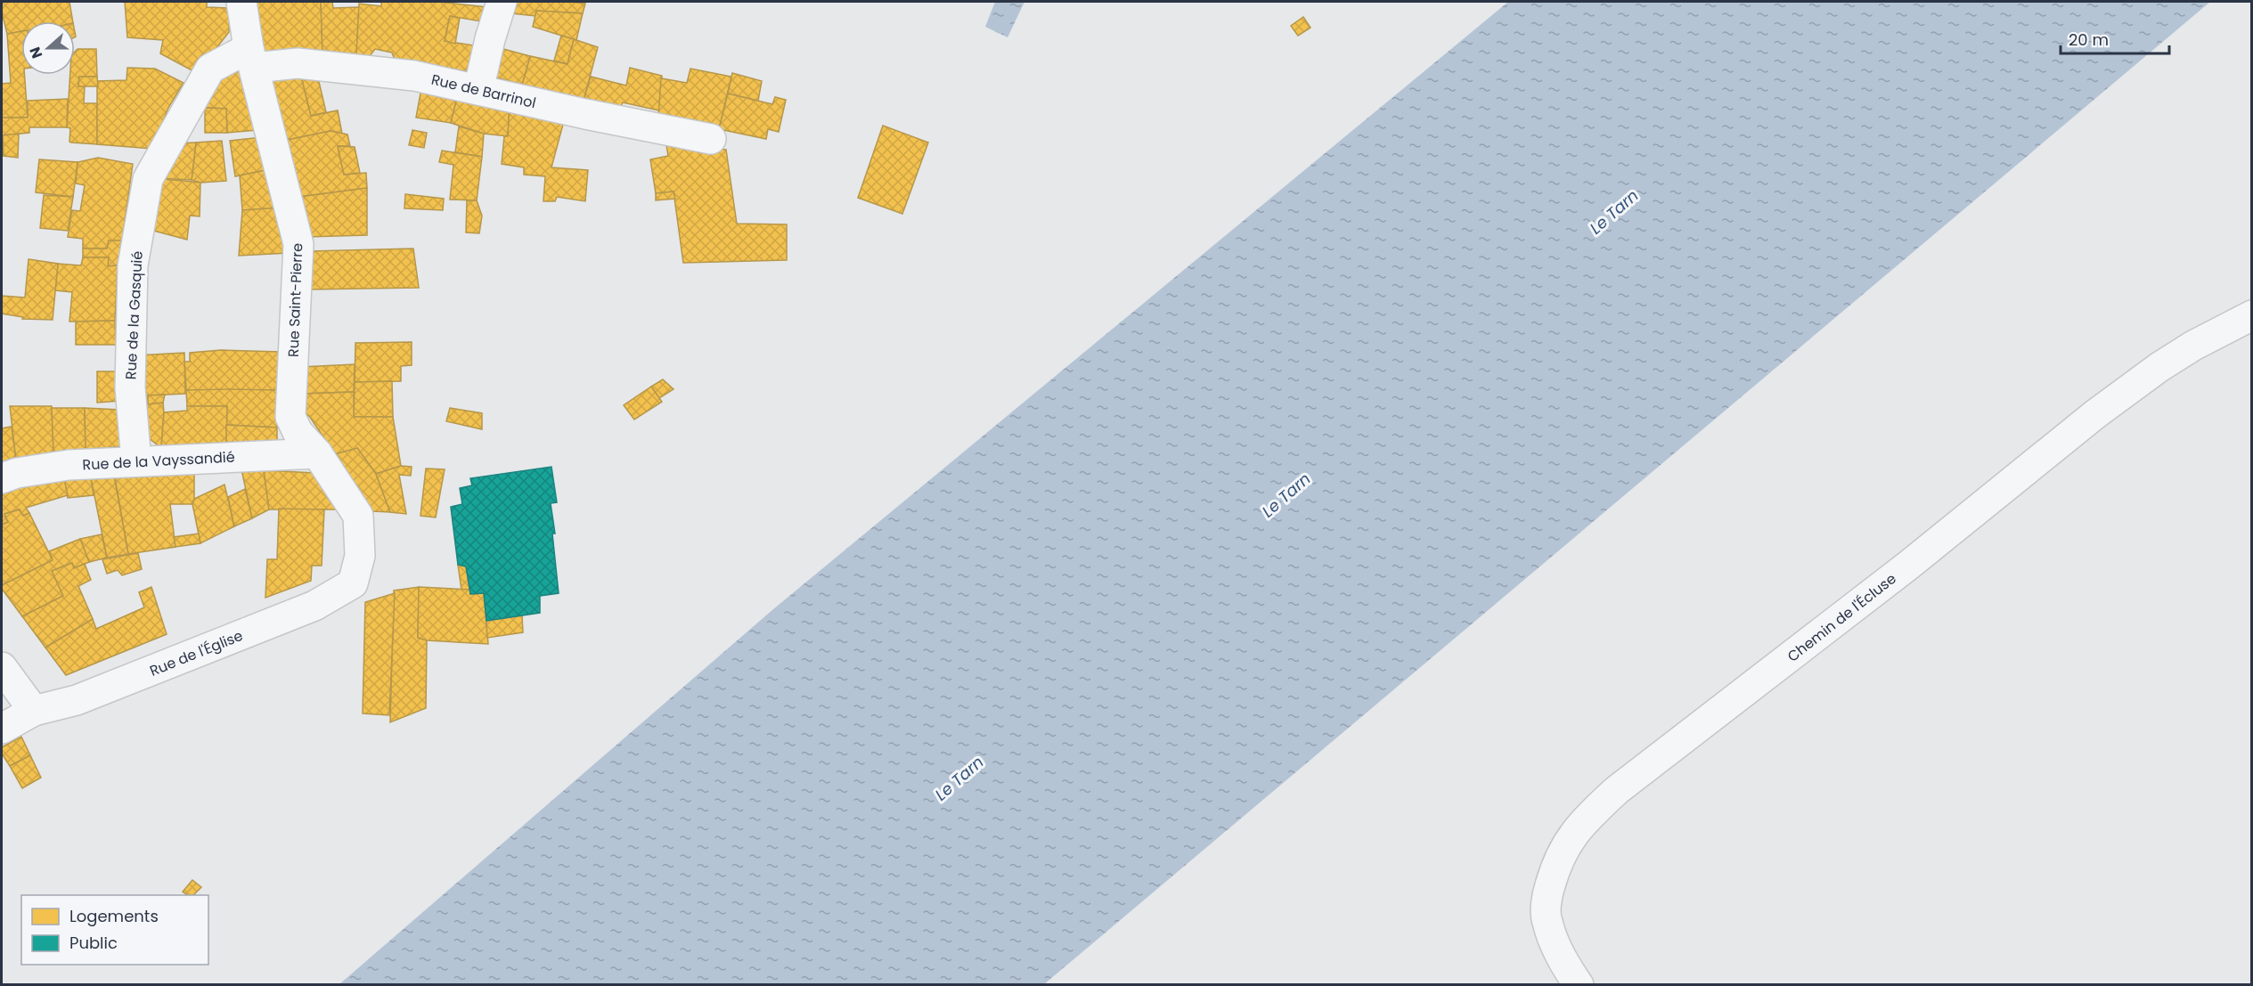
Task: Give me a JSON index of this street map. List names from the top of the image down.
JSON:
{
  "streets": {
    "street": [
      "Rue de Barrinol",
      "Rue Saint-Pierre",
      "Rue de la Gasquié",
      "Rue de la Vayssandié",
      "Chemin de l'Écluse",
      "Rue de l'Église"
    ]
  },
  "crossings": [
    ["Rue de Barrinol", "Rue Saint-Pierre"],
    ["Rue de Barrinol", "Rue de la Gasquié"],
    ["Rue Saint-Pierre", "Rue de la Gasquié"],
    ["Rue Saint-Pierre", "Rue de la Vayssandié"],
    ["Rue Saint-Pierre", "Rue de l'Église"],
    ["Rue de la Gasquié", "Rue de la Vayssandié"]
  ],
  "water": ["Le Tarn"],
  "legend": ["Logements", "Public"],
  "scale_bar": "20 m",
  "north": "left"
}
